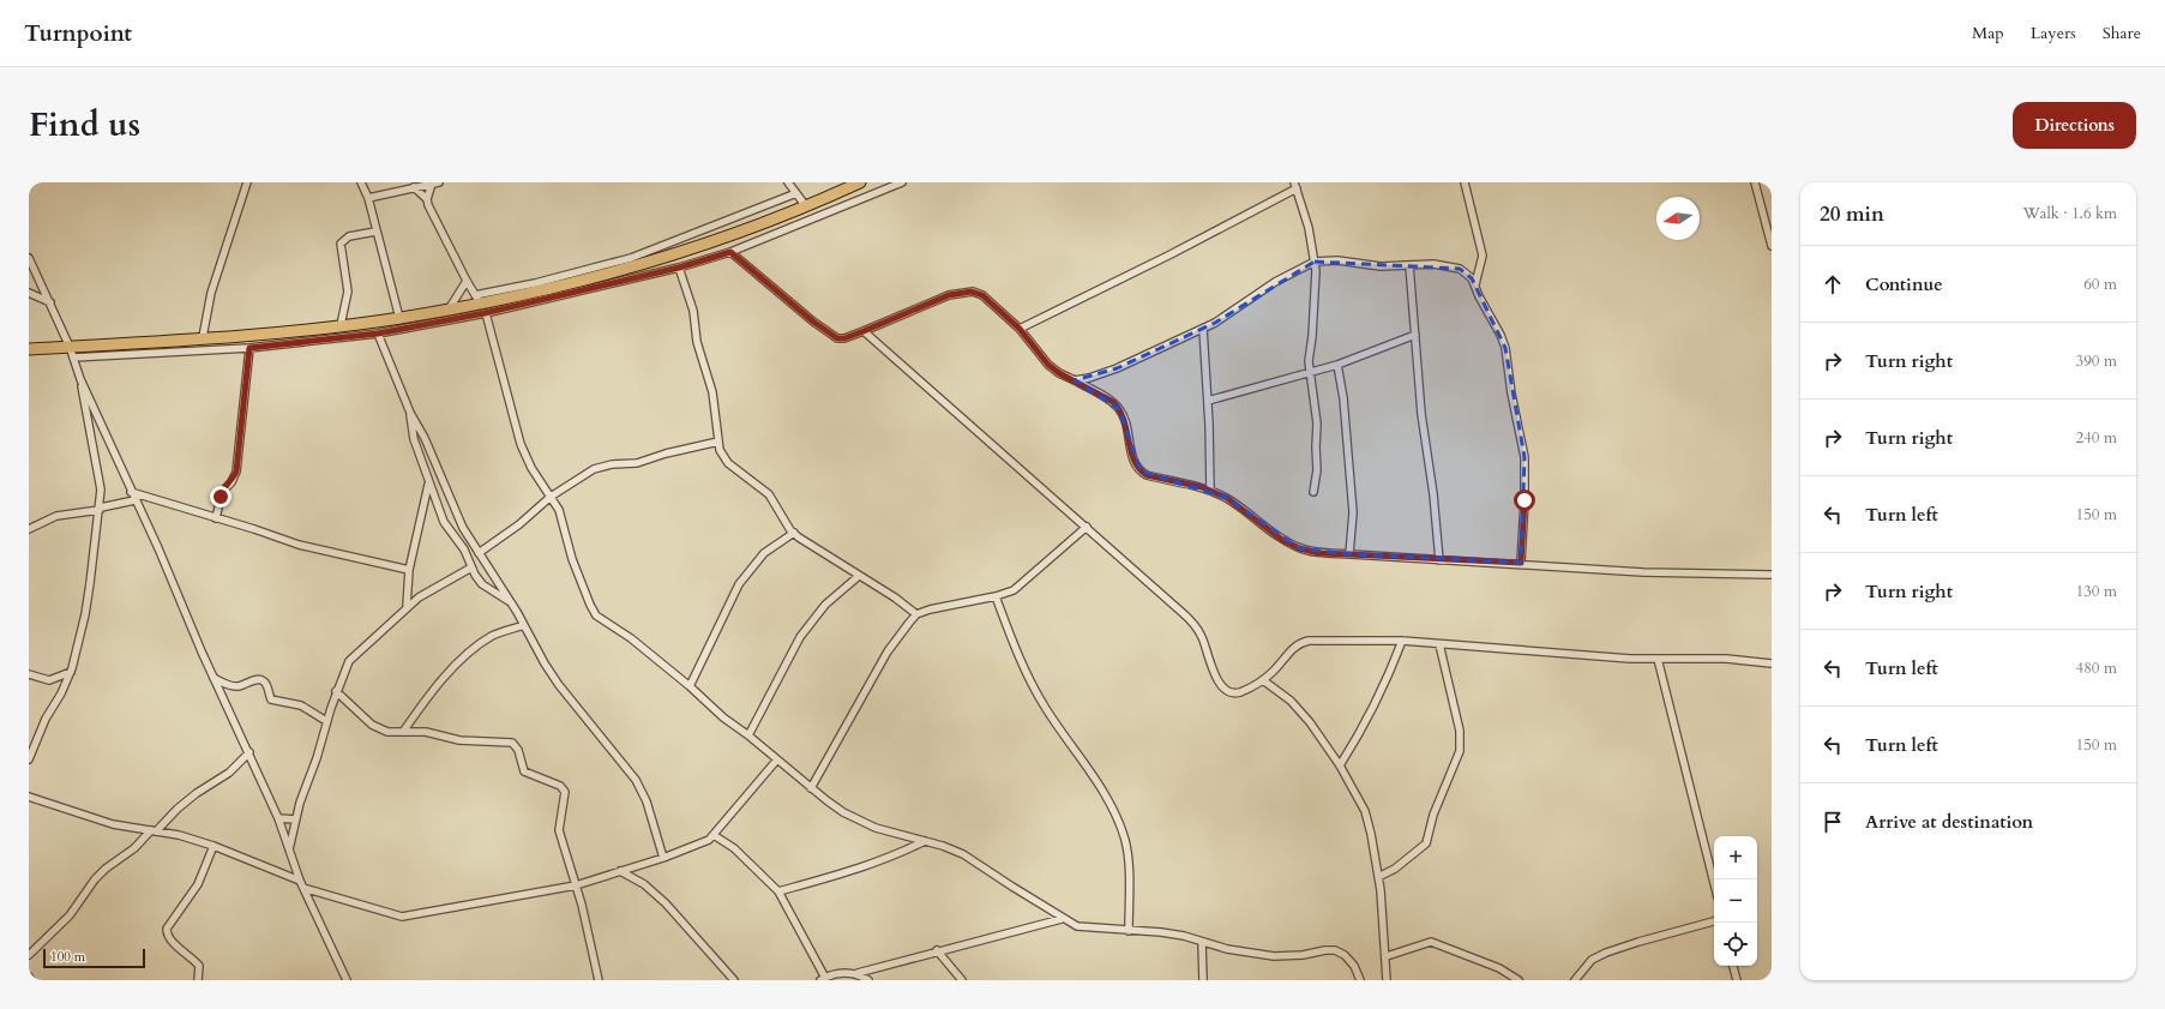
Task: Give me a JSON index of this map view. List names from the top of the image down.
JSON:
{
  "scale_bar": "100 m",
  "north": "left",
  "page": {
    "header": "Turnpoint",
    "nav": ["Map", "Layers", "Share"],
    "title": "Find us",
    "buttons": "Directions",
    "heading": ["20 min", "Walk · 1.6 km"],
    "list": [
      ["Continue", "60 m"],
      ["Turn right", "390 m"],
      ["Turn right", "240 m"],
      ["Turn left", "150 m"],
      ["Turn right", "130 m"],
      ["Turn left", "480 m"],
      ["Turn left", "150 m"],
      "Arrive at destination"
    ],
    "map_buttons": ["+", "−"],
    "scale": "100 m"
  }
}
